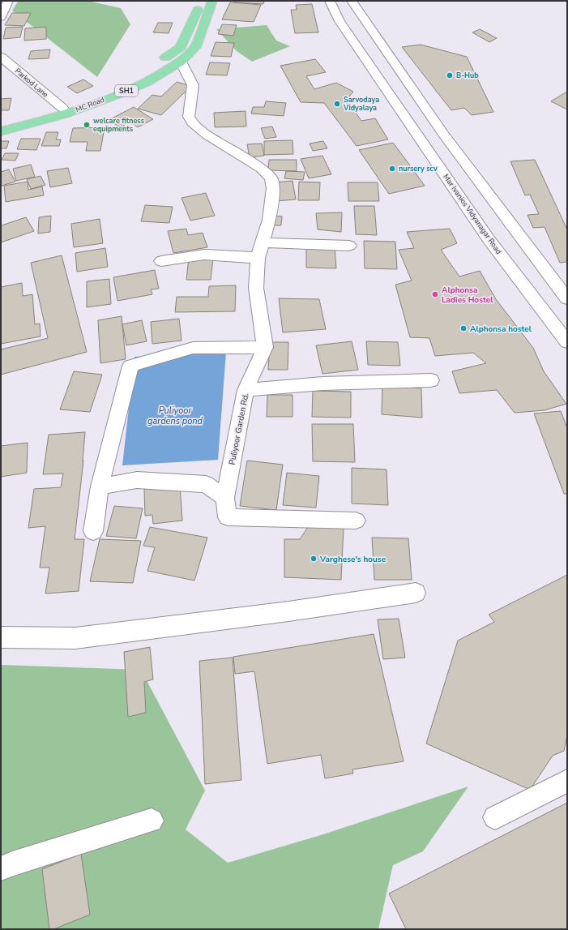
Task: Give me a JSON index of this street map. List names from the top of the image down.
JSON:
{
  "streets": {
    "main road": ["SH1", "MC Road"],
    "street": ["Parkod Lane", "Mar Ivanios Vidyanagar Road", "Puliyoor Garden Rd."]
  },
  "crossings": [
    ["Parkod Lane", "MC Road"]
  ],
  "water": ["Puliyoor gardens pond"],
  "places": [
    "B-Hub",
    "Sarvodaya Vidyalaya",
    "welcare fitness equipments",
    "nursery scv",
    "Alphonsa Ladies Hostel",
    "Alphonsa hostel",
    "Varghese's house"
  ]
}
